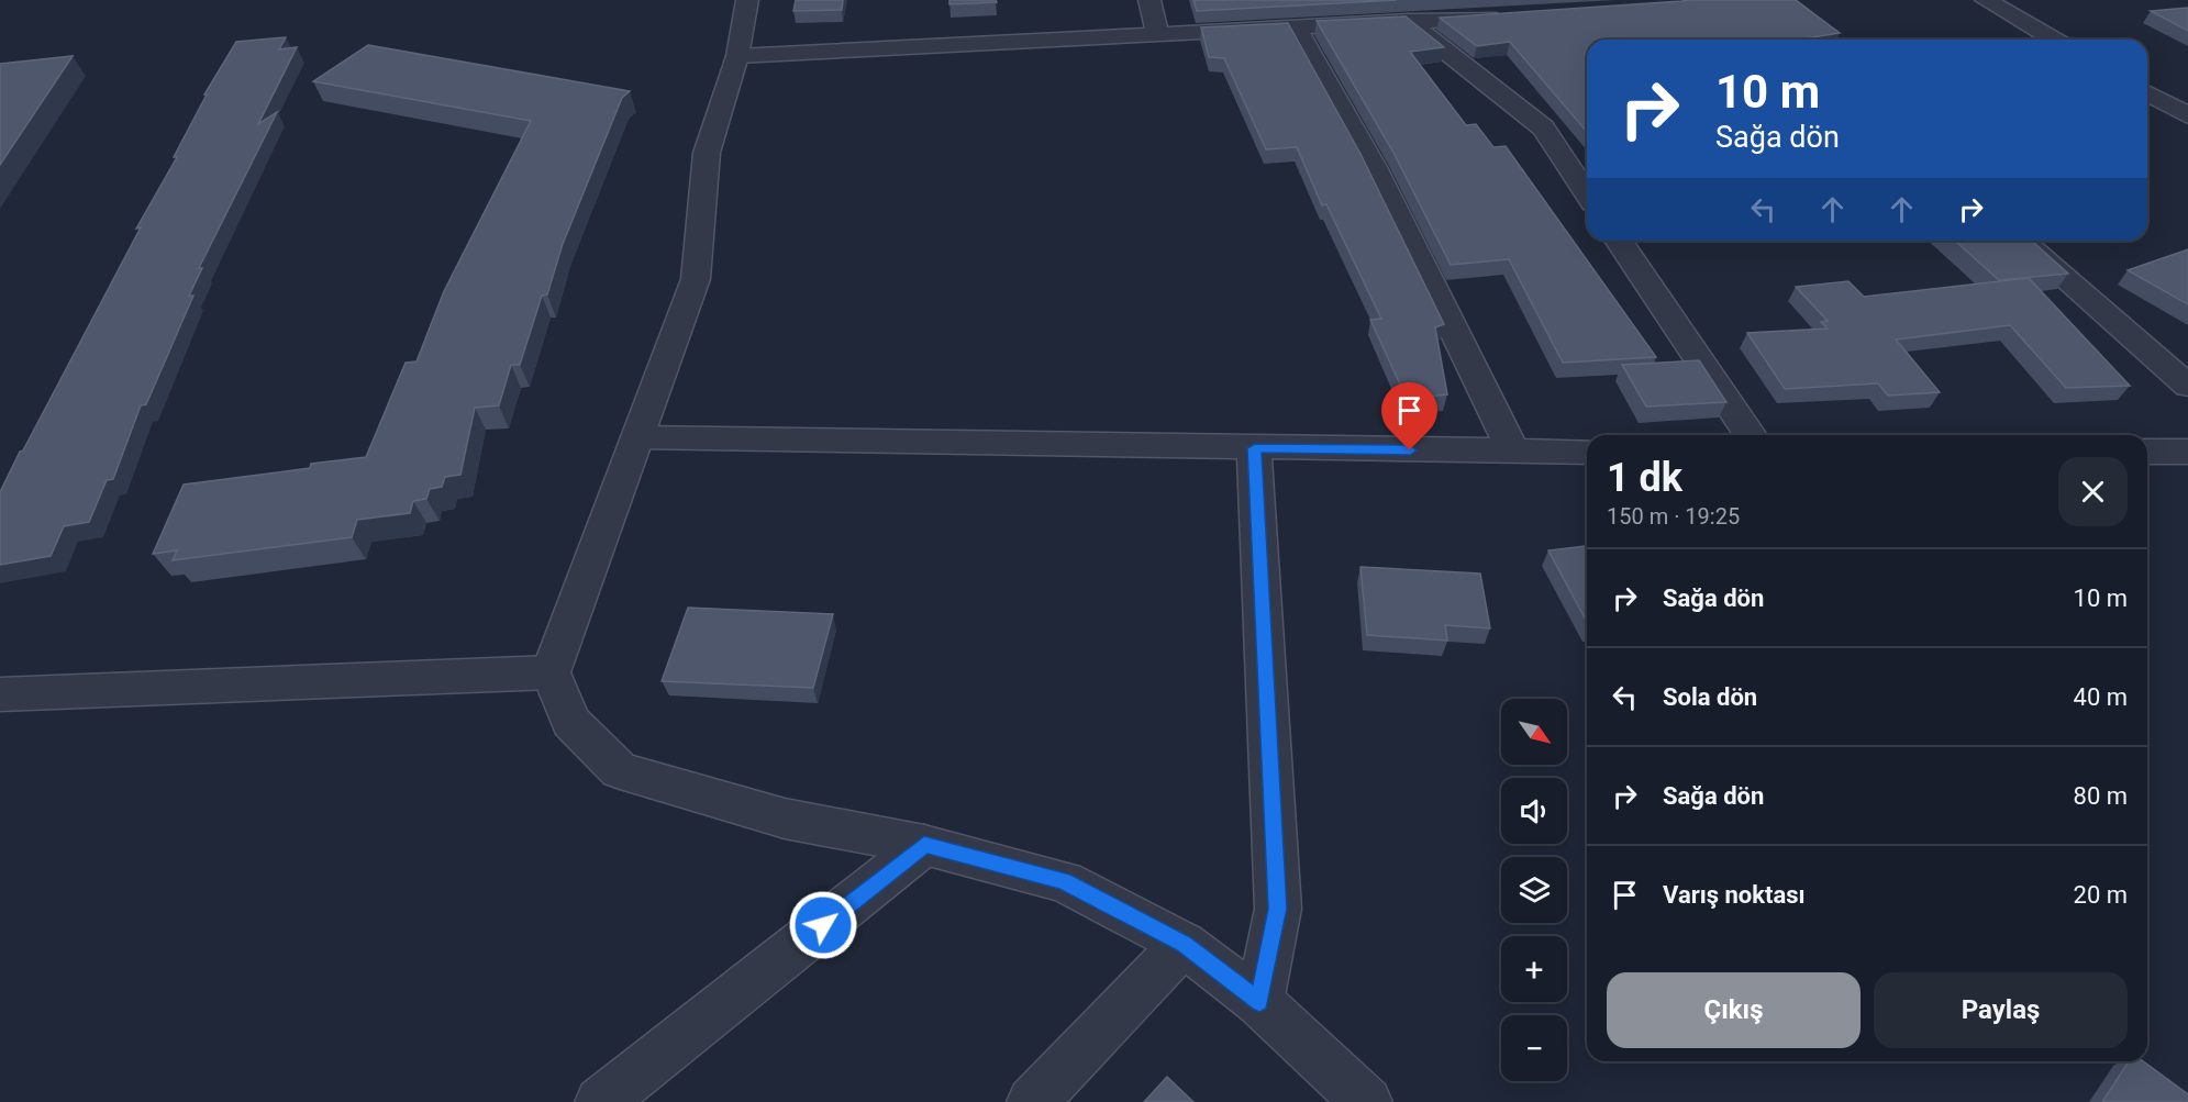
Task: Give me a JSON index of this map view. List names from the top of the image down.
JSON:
{
  "north": "bottom right",
  "page": {
    "turn": ["10 m", "Sağa dön"],
    "heading": ["1 dk", "150 m · 19:25"],
    "list": [
      {
        "name": "Sağa dön",
        "value": "10 m"
      },
      {
        "name": "Sola dön",
        "value": "40 m"
      },
      {
        "name": "Sağa dön",
        "value": "80 m"
      },
      {
        "name": "Varış noktası",
        "value": "20 m"
      }
    ],
    "map_buttons": ["+", "−"],
    "buttons": ["Çıkış", "Paylaş"]
  }
}
